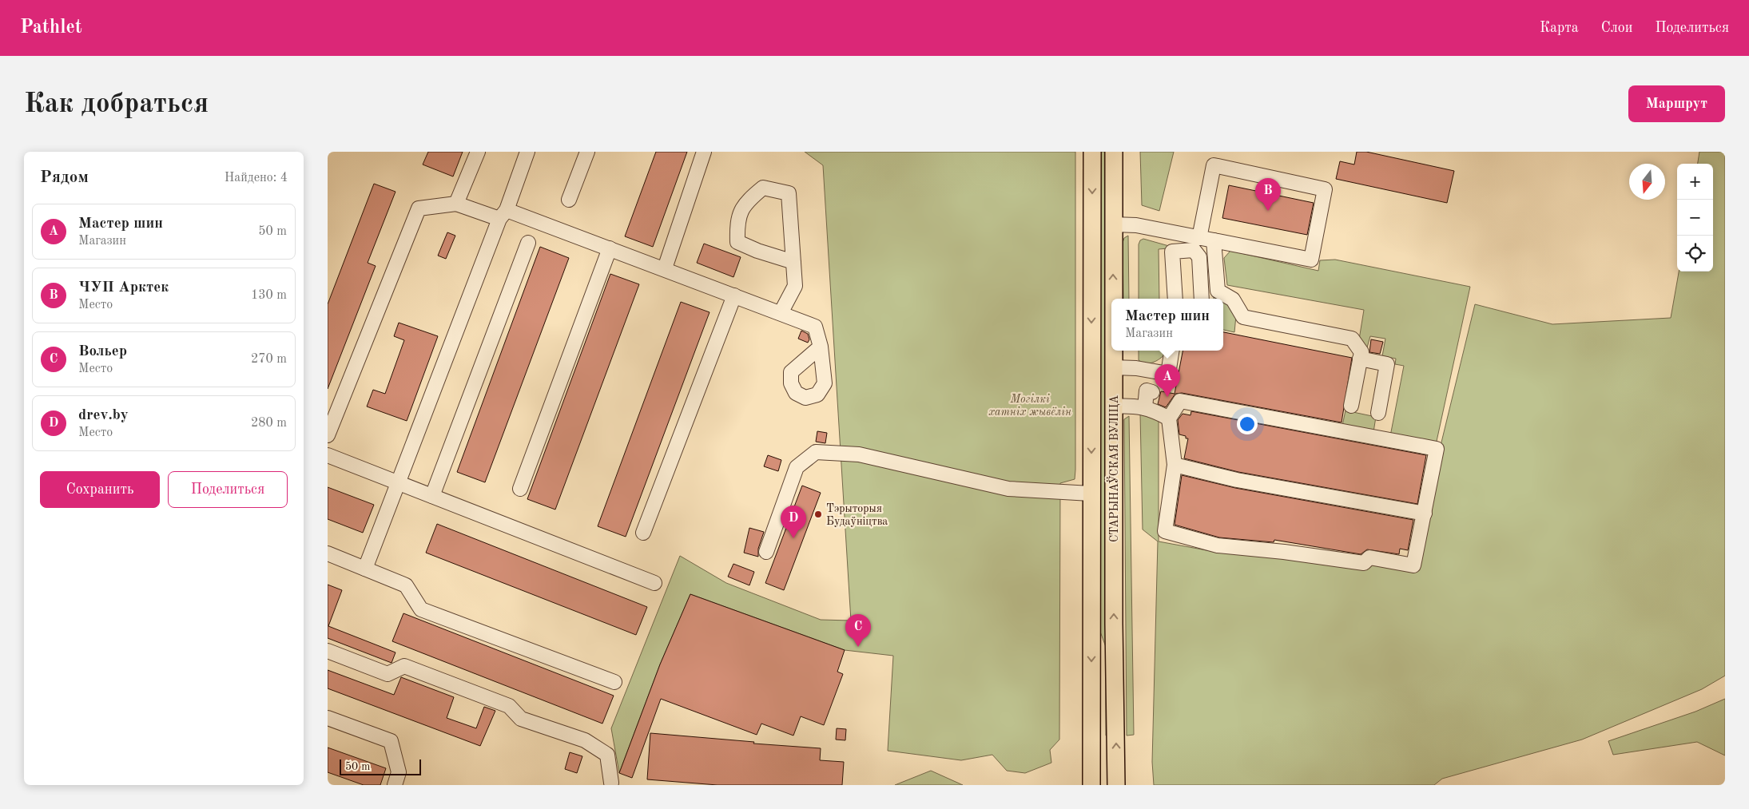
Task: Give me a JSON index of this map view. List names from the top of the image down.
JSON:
{
  "streets": {
    "main road": ["СТАРЫНАЎСКАЯ ВУЛІЦА"]
  },
  "parks": ["Могілкі хатніх жывёлін"],
  "places": ["Тэрыторыя Будаўніцтва"],
  "scale_bar": "50 m",
  "north": "bottom",
  "page": {
    "header": "Pathlet",
    "nav": ["Карта", "Слои", "Поделиться"],
    "buttons": [
      "Маршрут",
      ["Сохранить", "Поделиться"]
    ],
    "title": "Как добраться",
    "heading": ["Рядом", "Найдено: 4"],
    "map_buttons": ["+", "−"],
    "pins": [
      "B",
      "A",
      "D",
      "C"
    ],
    "list": [
      {
        "mark": "A",
        "name": "Мастер шин",
        "note": "Магазин",
        "value": "50 m"
      },
      {
        "mark": "B",
        "name": "ЧУП Арктек",
        "note": "Место",
        "value": "130 m"
      },
      {
        "mark": "C",
        "name": "Вольер",
        "note": "Место",
        "value": "270 m"
      },
      {
        "mark": "D",
        "name": "drev.by",
        "note": "Место",
        "value": "280 m"
      }
    ],
    "popup": ["Мастер шин", "Магазин"],
    "scale": "50 m"
  }
}
